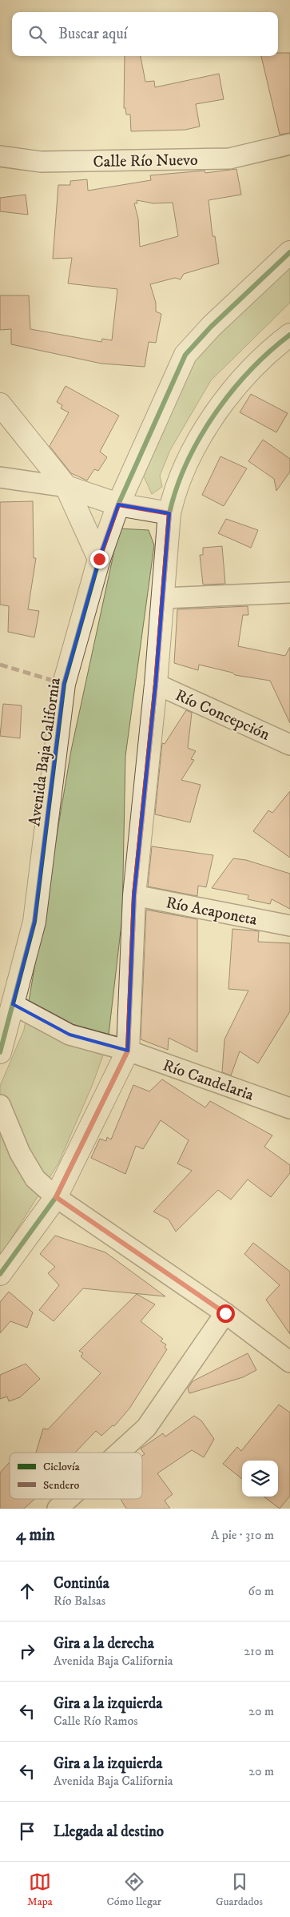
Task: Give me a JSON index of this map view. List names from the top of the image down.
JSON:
{
  "streets": {
    "street": [
      "Calle Río Nuevo",
      "Río Concepción",
      "Avenida Baja California",
      "Río Acaponeta",
      "Río Candelaria"
    ]
  },
  "crossings": [
    ["Avenida Baja California", "Río Candelaria"]
  ],
  "legend": ["Ciclovía", "Sendero"],
  "page": {
    "search": "Buscar aquí",
    "heading": ["4 min", "A pie · 310 m"],
    "list": [
      ["Continúa", "Río Balsas", "60 m"],
      ["Gira a la derecha", "Avenida Baja California", "210 m"],
      ["Gira a la izquierda", "Calle Río Ramos", "20 m"],
      ["Gira a la izquierda", "Avenida Baja California", "20 m"],
      "Llegada al destino"
    ],
    "nav": ["Mapa", "Cómo llegar", "Guardados"]
  }
}
